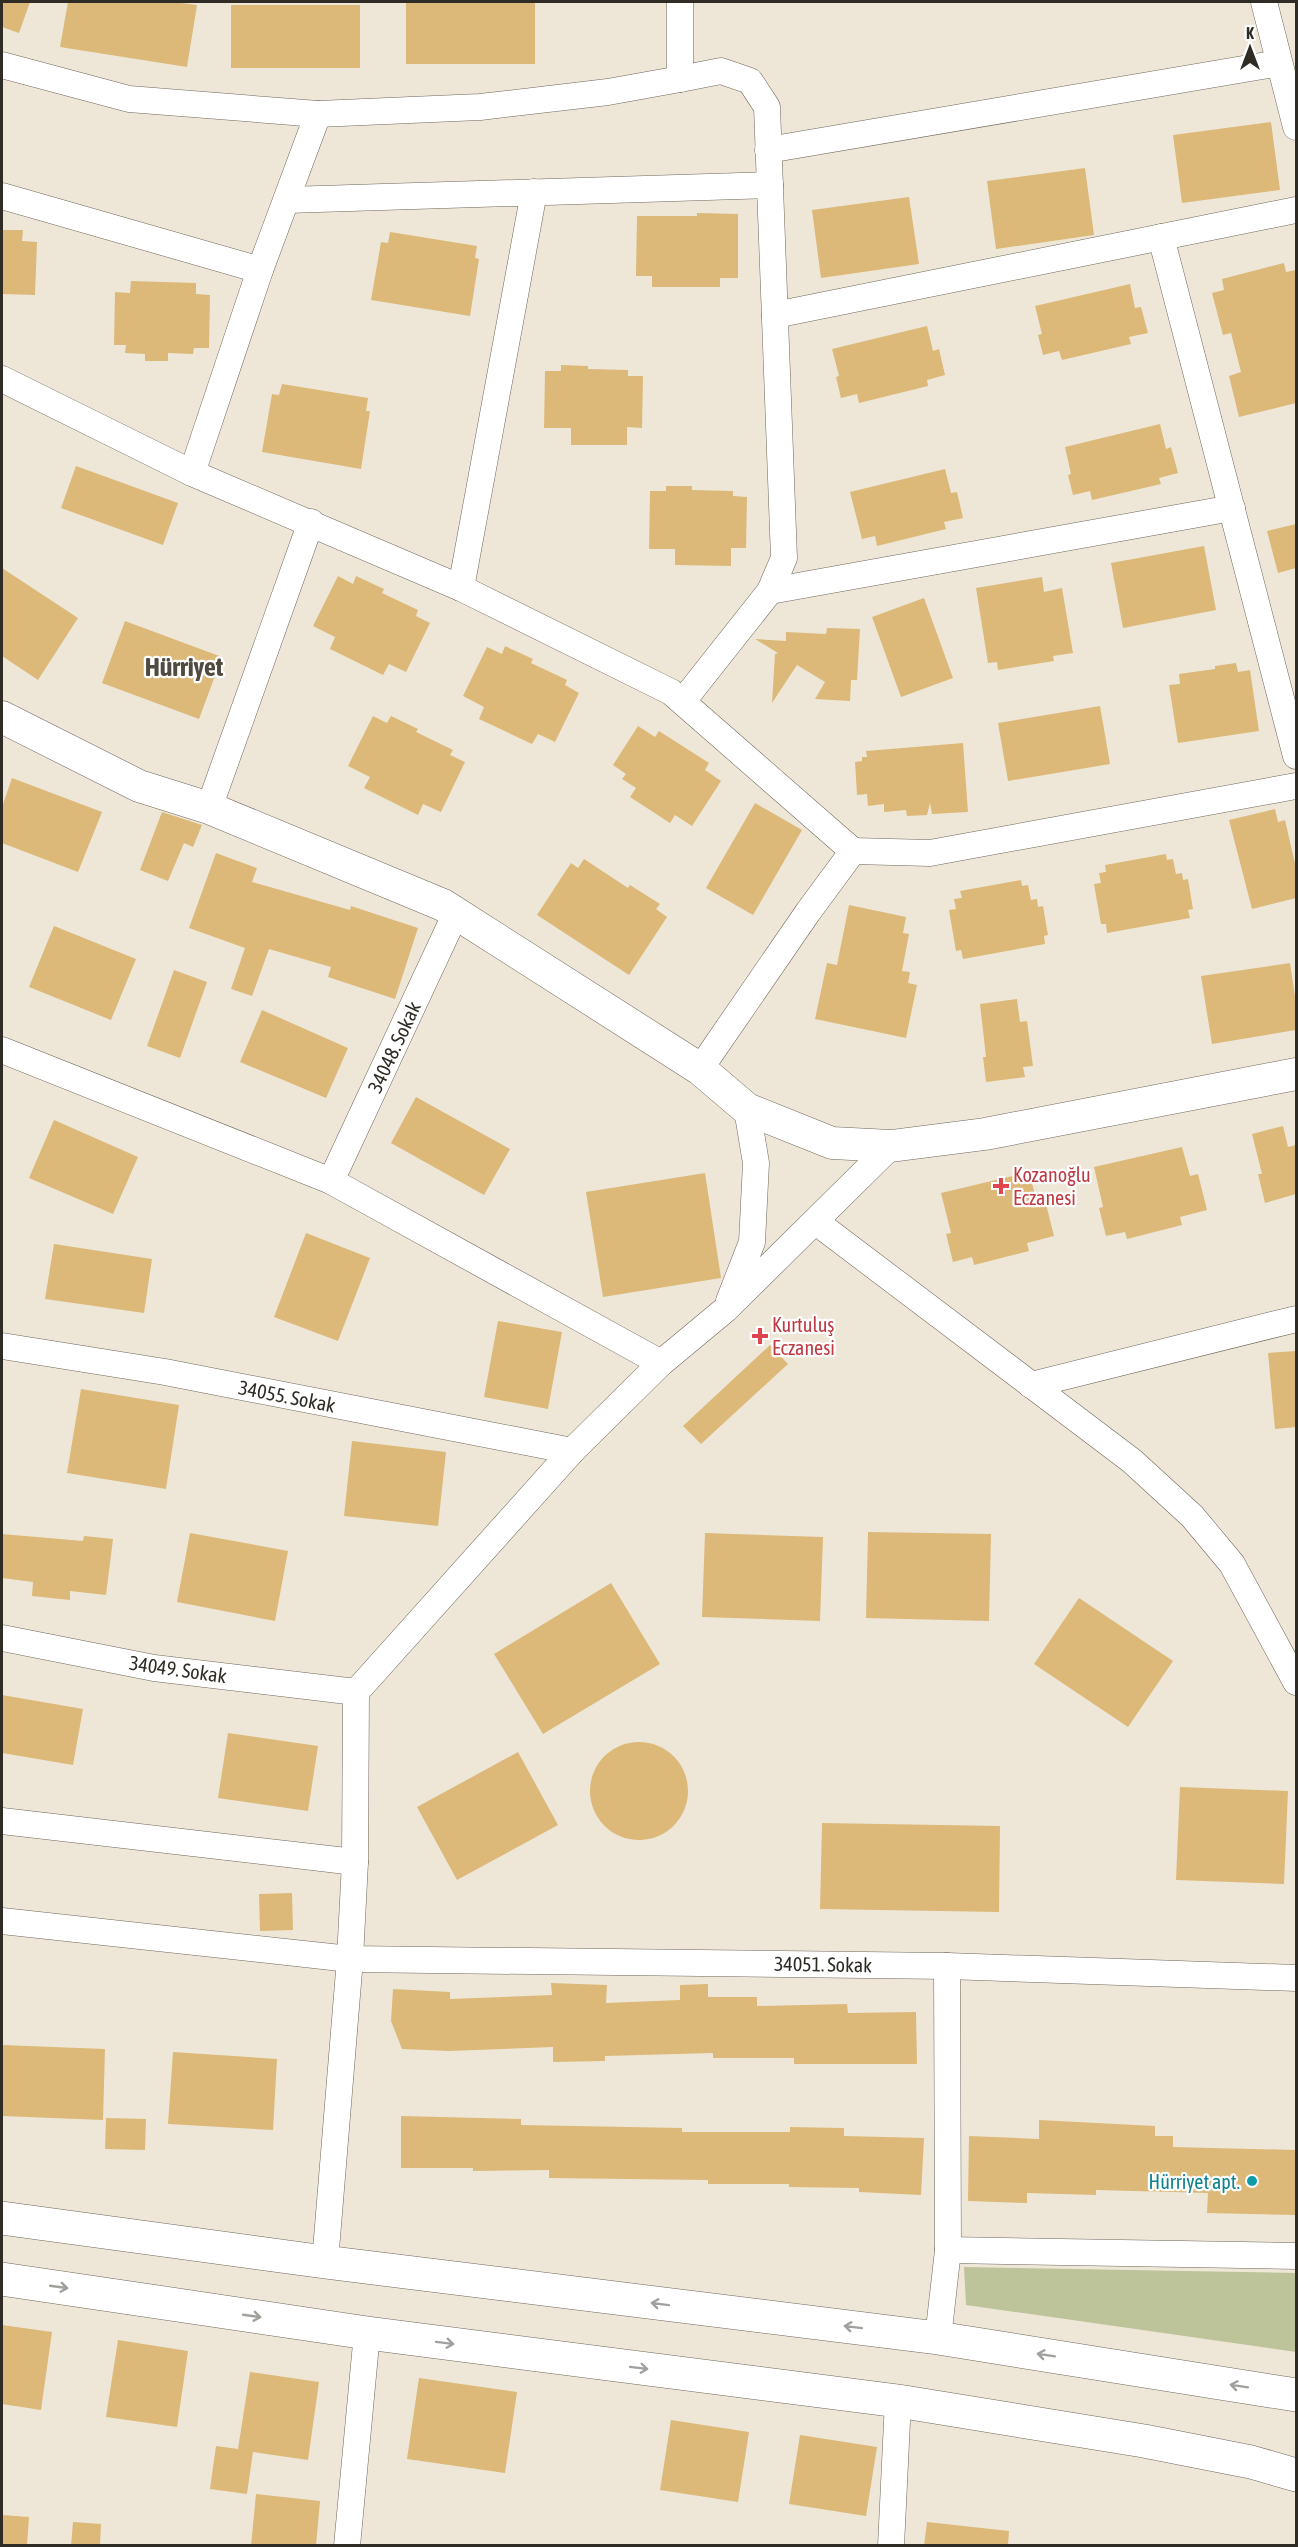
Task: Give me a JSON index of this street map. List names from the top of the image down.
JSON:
{
  "streets": {
    "street": [
      "34048. Sokak",
      "34055. Sokak",
      "34049. Sokak",
      "34051. Sokak"
    ]
  },
  "districts": ["Hürriyet"],
  "places": {
    "health": ["Kozanoğlu Eczanesi", "Kurtuluş Eczanesi"],
    "other": ["Hürriyet apt."]
  },
  "north": "top"
}
